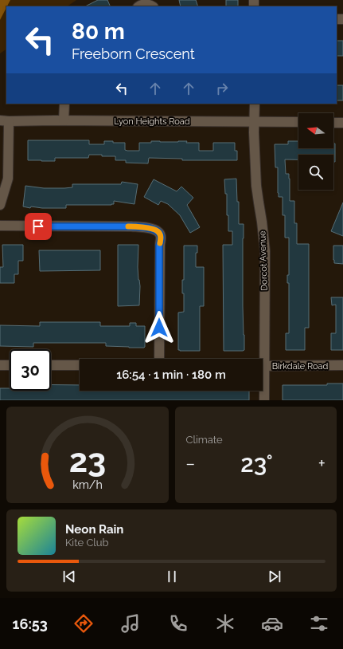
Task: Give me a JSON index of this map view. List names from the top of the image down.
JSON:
{
  "streets": {
    "street": ["Lyon Heights Road", "Dorcot Avenue", "Birkdale Road"]
  },
  "crossings": [
    ["Lyon Heights Road", "Dorcot Avenue"]
  ],
  "north": "left",
  "page": {
    "turn": ["80 m", "Freeborn Crescent"],
    "limit": "30",
    "trip": "16:54 · 1 min · 180 m",
    "tile": "Climate",
    "heat": ["−", "23°", "+"],
    "song": ["Neon Rain", "Kite Club"],
    "tabs": "16:53",
    "gauge": ["23", "km/h"]
  }
}
